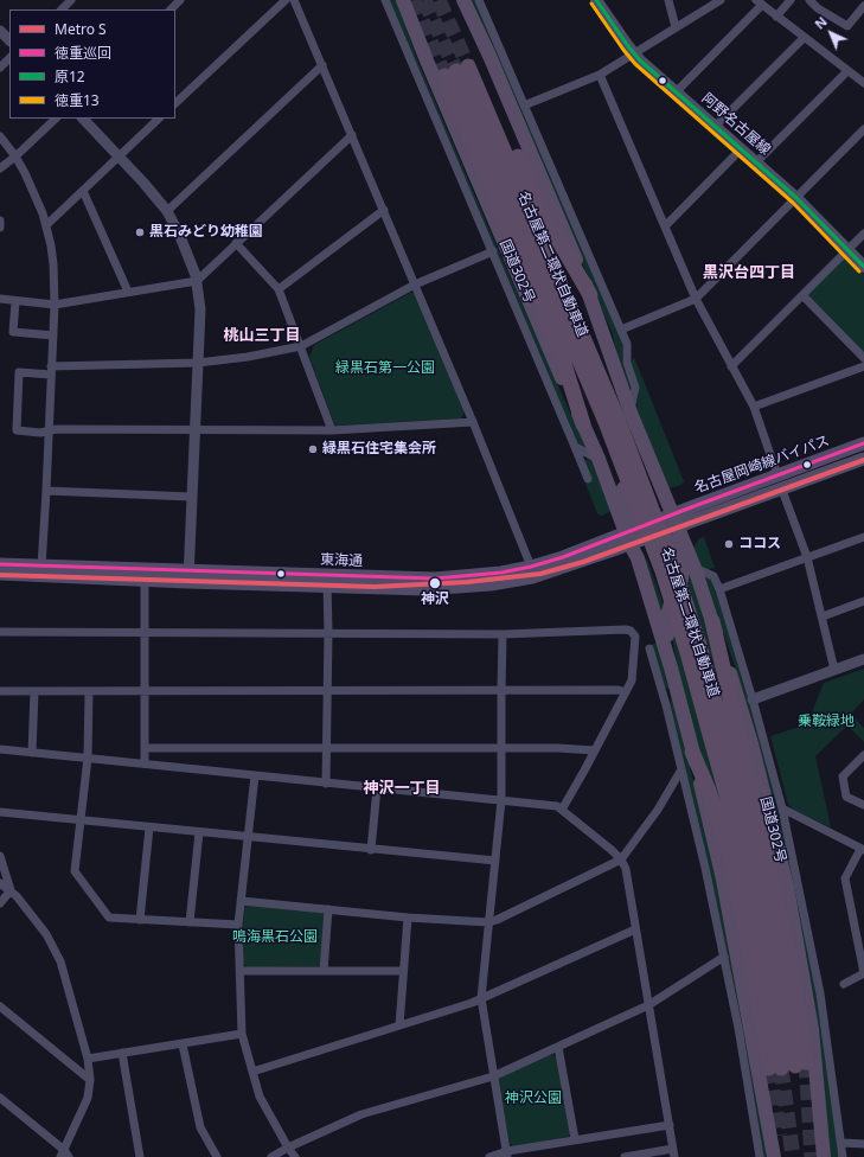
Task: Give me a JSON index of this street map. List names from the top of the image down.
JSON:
{
  "streets": {
    "highway": ["名古屋第二環状自動車道", "国道302号"],
    "main road": ["阿野名古屋線", "名古屋岡崎線バイパス", "東海通"]
  },
  "crossings": [
    ["名古屋第二環状自動車道", "国道302号"],
    ["国道302号", "名古屋岡崎線バイパス"],
    ["国道302号", "東海通"],
    ["名古屋岡崎線バイパス", "東海通"]
  ],
  "districts": ["黒沢台四丁目", "桃山三丁目", "神沢一丁目"],
  "parks": [
    "緑黒石第一公園",
    "乗鞍緑地",
    "鳴海黒石公園",
    "神沢公園"
  ],
  "places": [
    "黒石みどり幼稚園",
    "緑黒石住宅集会所",
    "ココス",
    "神沢"
  ],
  "lines": [
    "transit line 原12",
    "transit line 徳重13",
    "transit line 徳重巡回",
    "metro line S"
  ],
  "legend": [
    "Metro S",
    "徳重巡回",
    "原12",
    "徳重13"
  ],
  "north": "top left"
}
